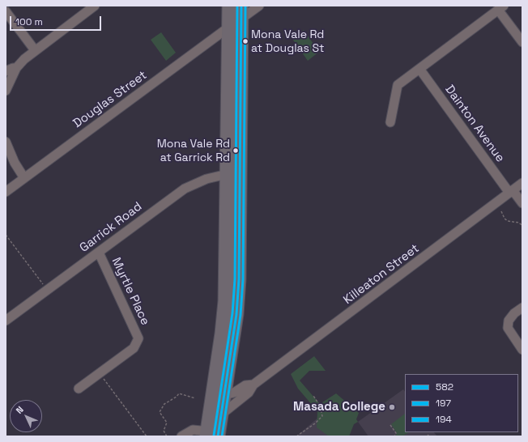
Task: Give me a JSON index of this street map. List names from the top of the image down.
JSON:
{
  "streets": {
    "street": [
      "Douglas Street",
      "Dainton Avenue",
      "Garrick Road",
      "Killeaton Street",
      "Myrtle Place"
    ]
  },
  "crossings": [
    ["Dainton Avenue", "Killeaton Street"],
    ["Garrick Road", "Myrtle Place"]
  ],
  "places": ["Mona Vale Rd at Douglas St", "Mona Vale Rd at Garrick Rd", "Masada College"],
  "lines": ["transit line 582", "transit line 197", "transit line 194"],
  "legend": ["582", "197", "194"],
  "scale_bar": "100 m",
  "north": "top left"
}
